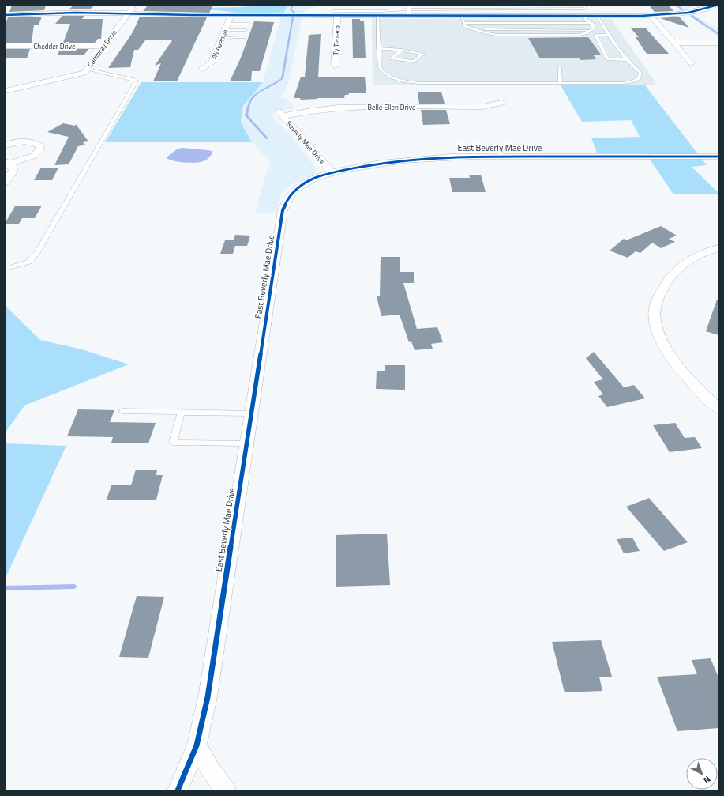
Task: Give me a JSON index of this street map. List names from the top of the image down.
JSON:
{
  "streets": {
    "street": [
      "Ty Terrace",
      "Ali Avenue",
      "Chedder Drive",
      "Cambray Drive",
      "Belle Ellen Drive",
      "Beverly Mae Drive",
      "East Beverly Mae Drive"
    ]
  },
  "crossings": [
    ["Chedder Drive", "Cambray Drive"],
    ["Belle Ellen Drive", "Beverly Mae Drive"],
    ["Beverly Mae Drive", "East Beverly Mae Drive"]
  ],
  "north": "bottom right"
}
